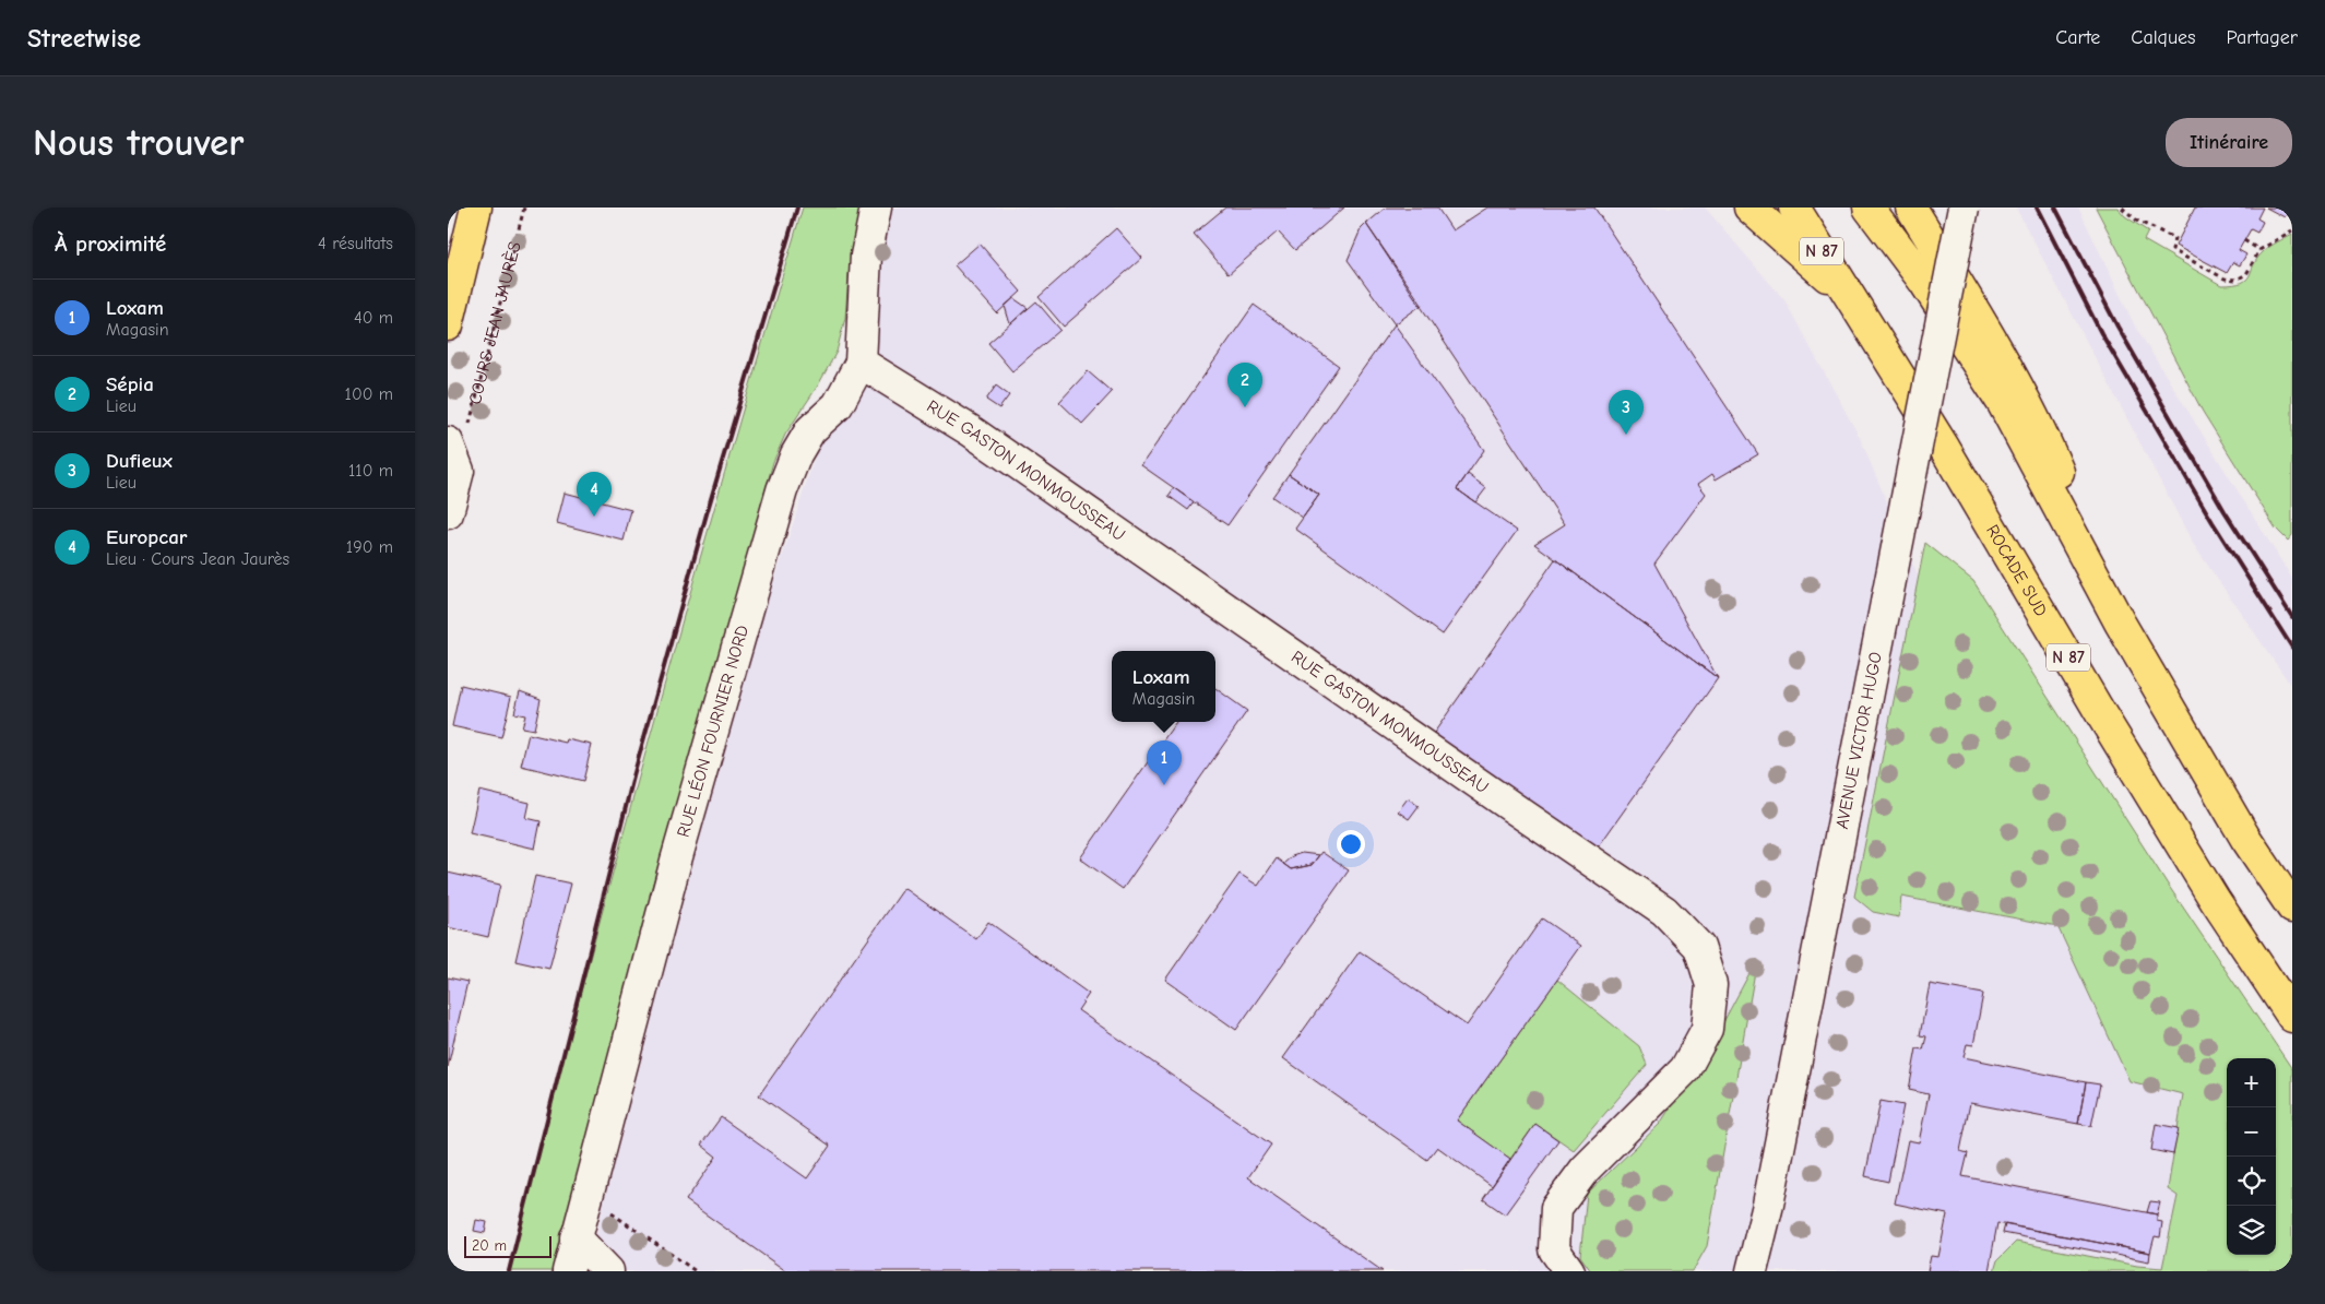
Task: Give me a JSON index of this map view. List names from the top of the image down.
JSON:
{
  "streets": {
    "main road": ["N 87", "ROCADE SUD"],
    "street": ["RUE GASTON MONMOUSSEAU", "RUE LÉON FOURNIER NORD", "AVENUE VICTOR HUGO"],
    "path": ["COURS JEAN JAURÈS"]
  },
  "crossings": [
    ["RUE GASTON MONMOUSSEAU", "RUE LÉON FOURNIER NORD"]
  ],
  "scale_bar": "20 m",
  "page": {
    "header": "Streetwise",
    "nav": ["Carte", "Calques", "Partager"],
    "buttons": "Itinéraire",
    "title": "Nous trouver",
    "heading": ["À proximité", "4 résultats"],
    "list": [
      {
        "mark": "1",
        "name": "Loxam",
        "note": "Magasin",
        "value": "40 m"
      },
      {
        "mark": "2",
        "name": "Sépia",
        "note": "Lieu",
        "value": "100 m"
      },
      {
        "mark": "3",
        "name": "Dufieux",
        "note": "Lieu",
        "value": "110 m"
      },
      {
        "mark": "4",
        "name": "Europcar",
        "note": "Lieu · Cours Jean Jaurès",
        "value": "190 m"
      }
    ],
    "pins": [
      "2",
      "3",
      "4",
      "1"
    ],
    "popup": ["Loxam", "Magasin"],
    "map_buttons": ["+", "−"],
    "scale": "20 m"
  }
}
